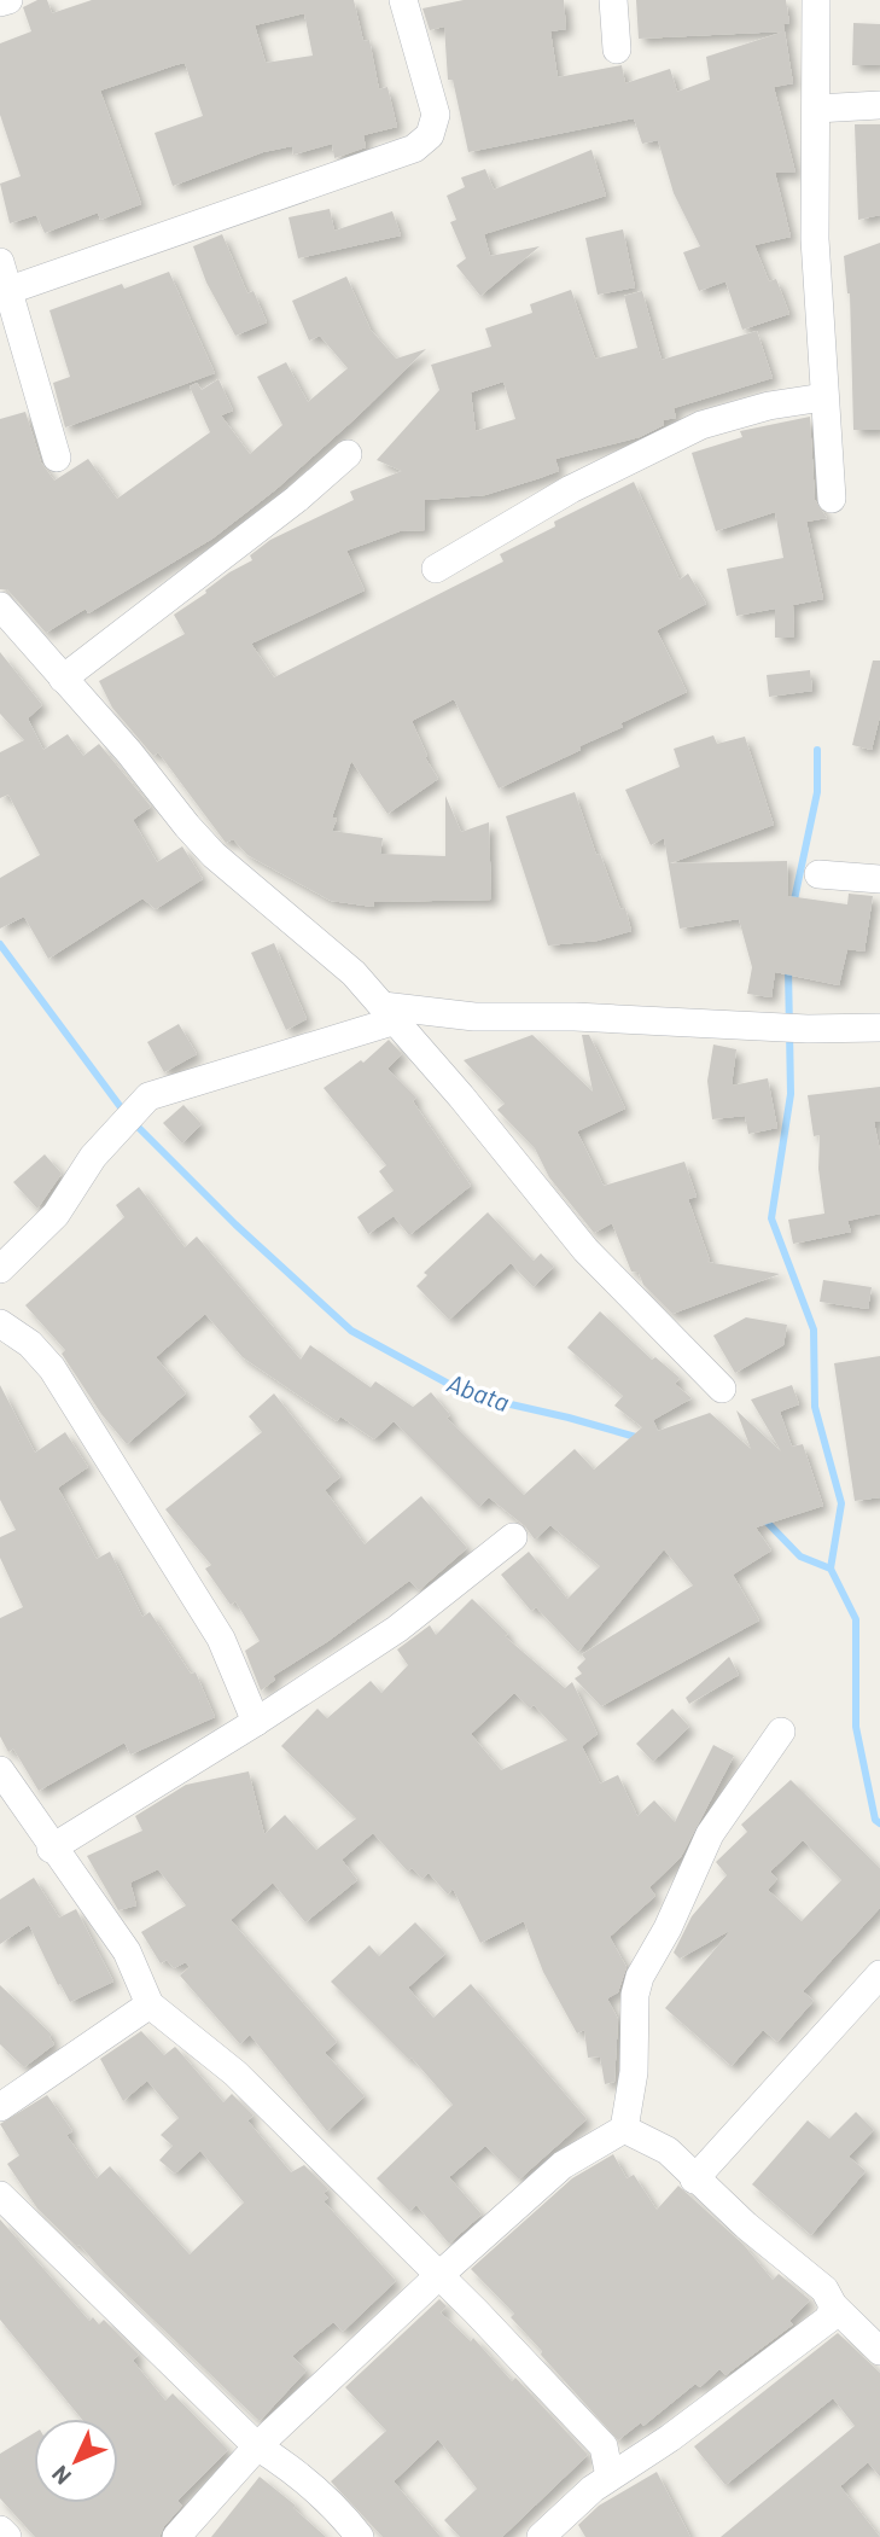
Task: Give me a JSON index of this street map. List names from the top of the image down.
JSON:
{
  "water": ["Abata"],
  "north": "bottom left"
}
